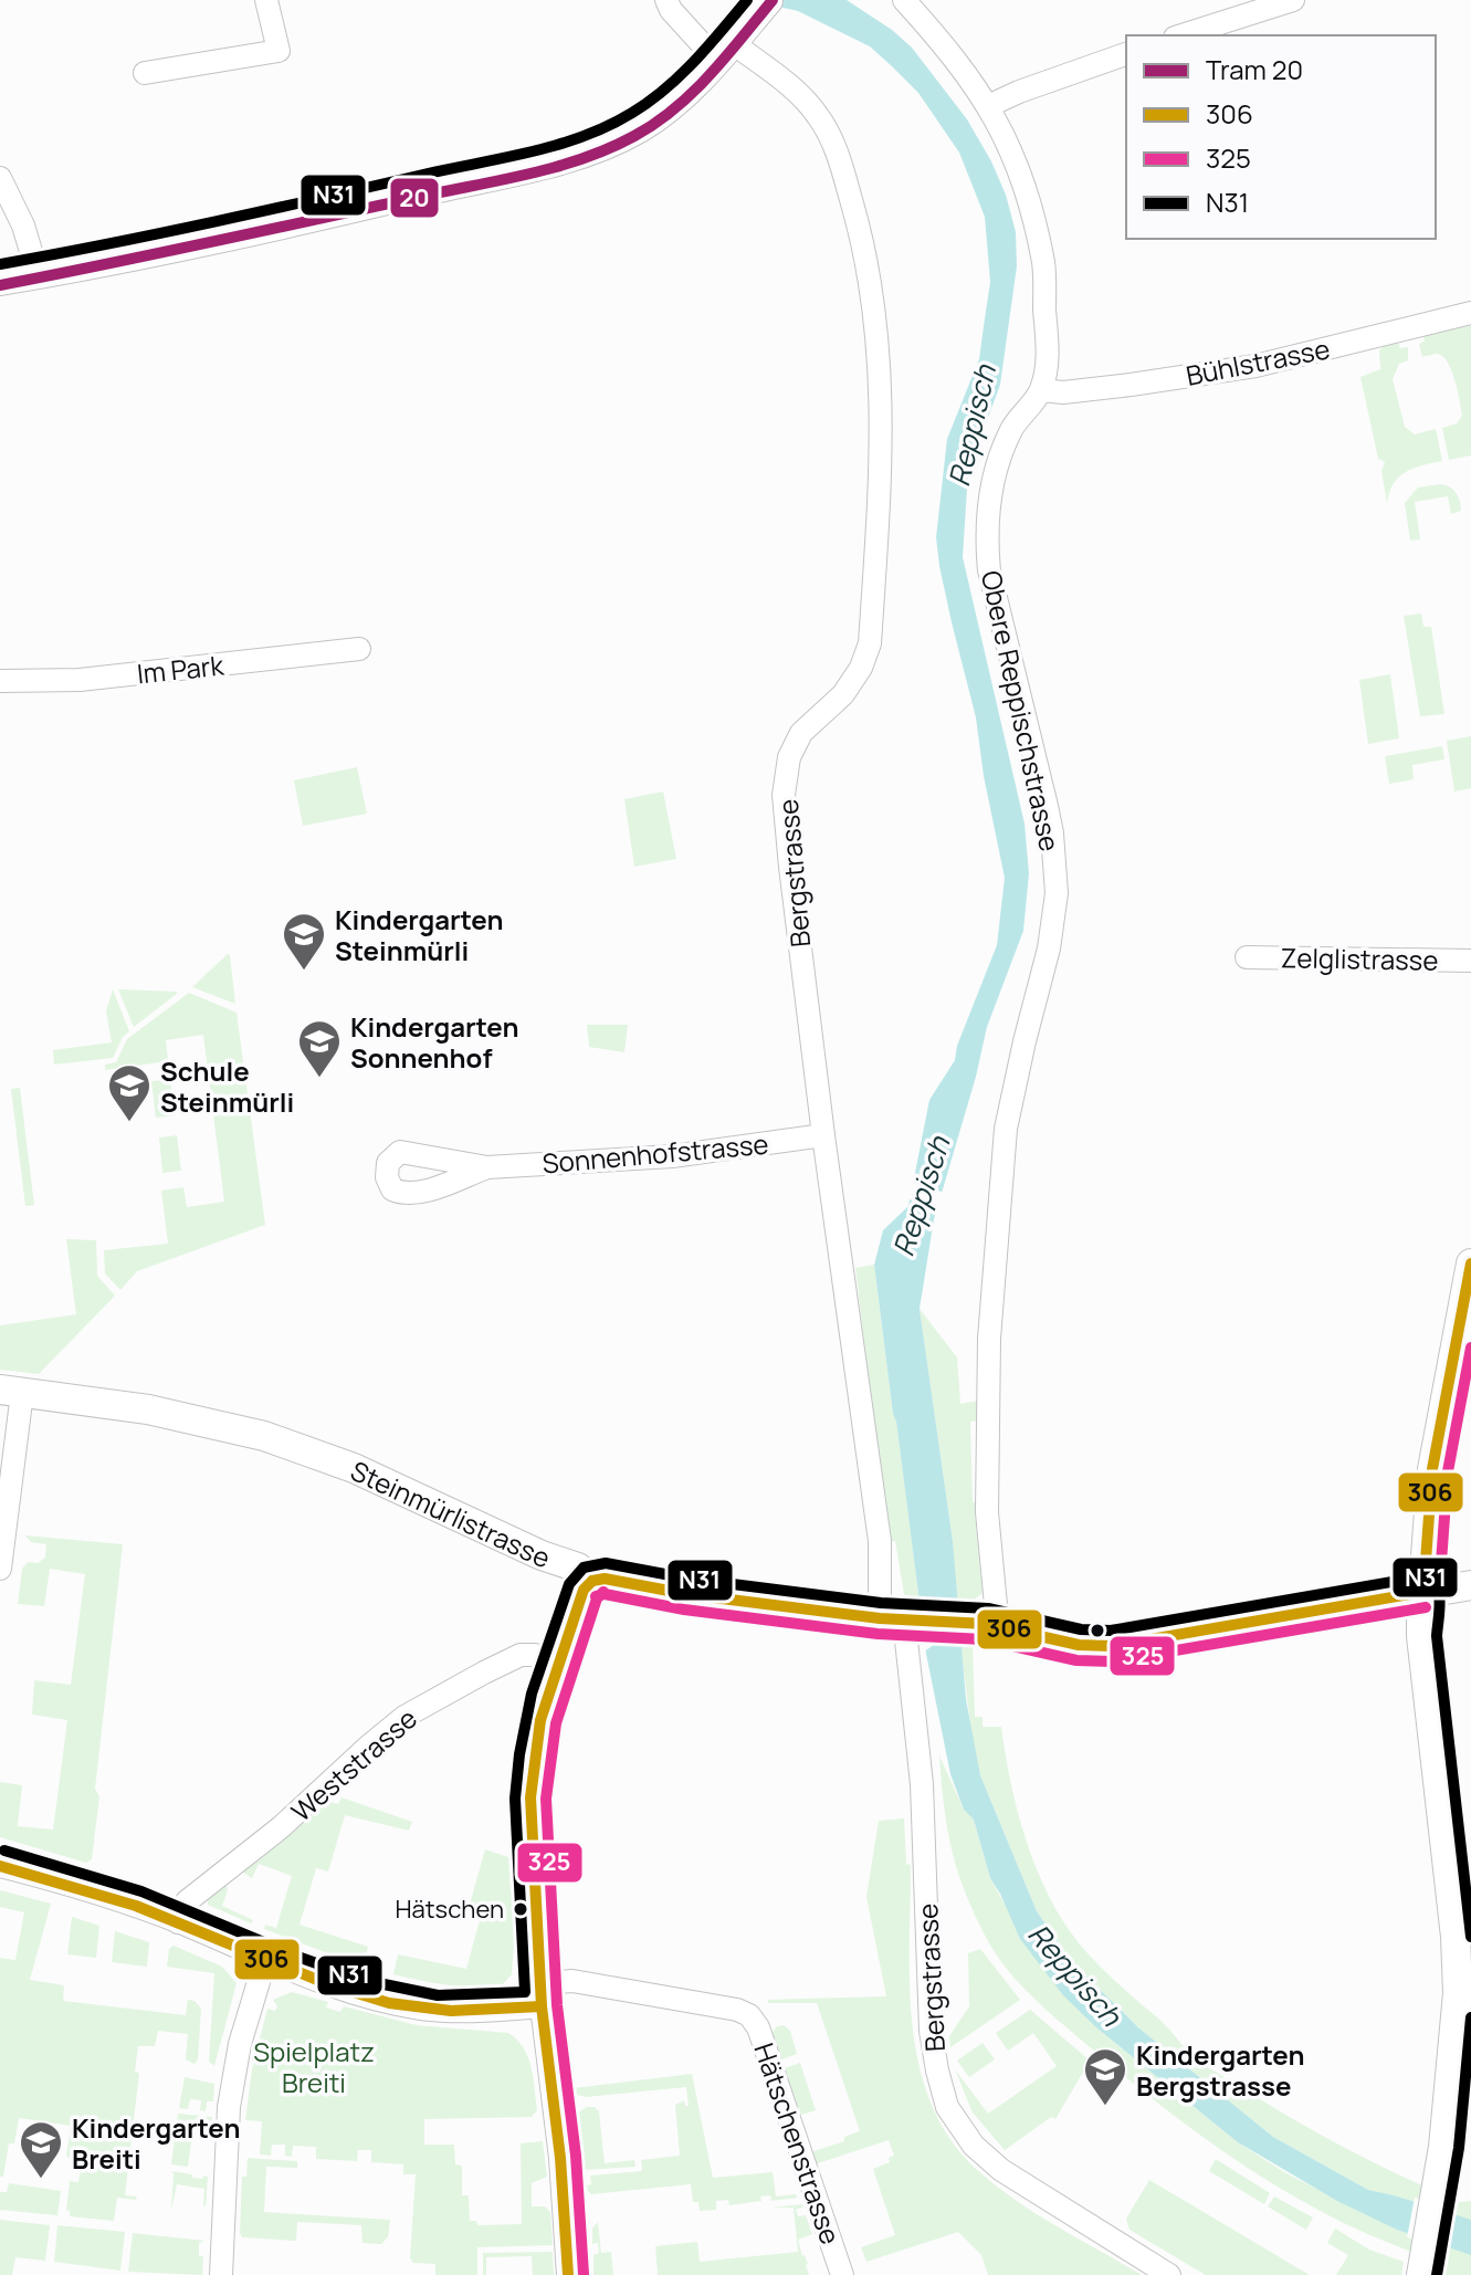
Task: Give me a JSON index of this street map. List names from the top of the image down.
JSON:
{
  "streets": {
    "street": [
      "Bühlstrasse",
      "Im Park",
      "Obere Reppischstrasse",
      "Bergstrasse",
      "Zelglistrasse",
      "Sonnenhofstrasse",
      "Steinmürlistrasse",
      "Weststrasse",
      "Hätschenstrasse"
    ]
  },
  "crossings": [
    ["Bühlstrasse", "Obere Reppischstrasse"],
    ["Obere Reppischstrasse", "Steinmürlistrasse"],
    ["Bergstrasse", "Sonnenhofstrasse"],
    ["Bergstrasse", "Steinmürlistrasse"]
  ],
  "water": ["Reppisch"],
  "parks": ["Spielplatz Breiti"],
  "places": {
    "school or university": [
      "Kindergarten Steinmürli",
      "Kindergarten Sonnenhof",
      "Schule Steinmürli",
      "Kindergarten Bergstrasse",
      "Kindergarten Breiti"
    ],
    "other": ["Hätschen"]
  },
  "lines": [
    "tram line 20",
    "transit line N31",
    "transit line 306",
    "transit line 325"
  ],
  "legend": [
    "Tram 20",
    "306",
    "325",
    "N31"
  ]
}
